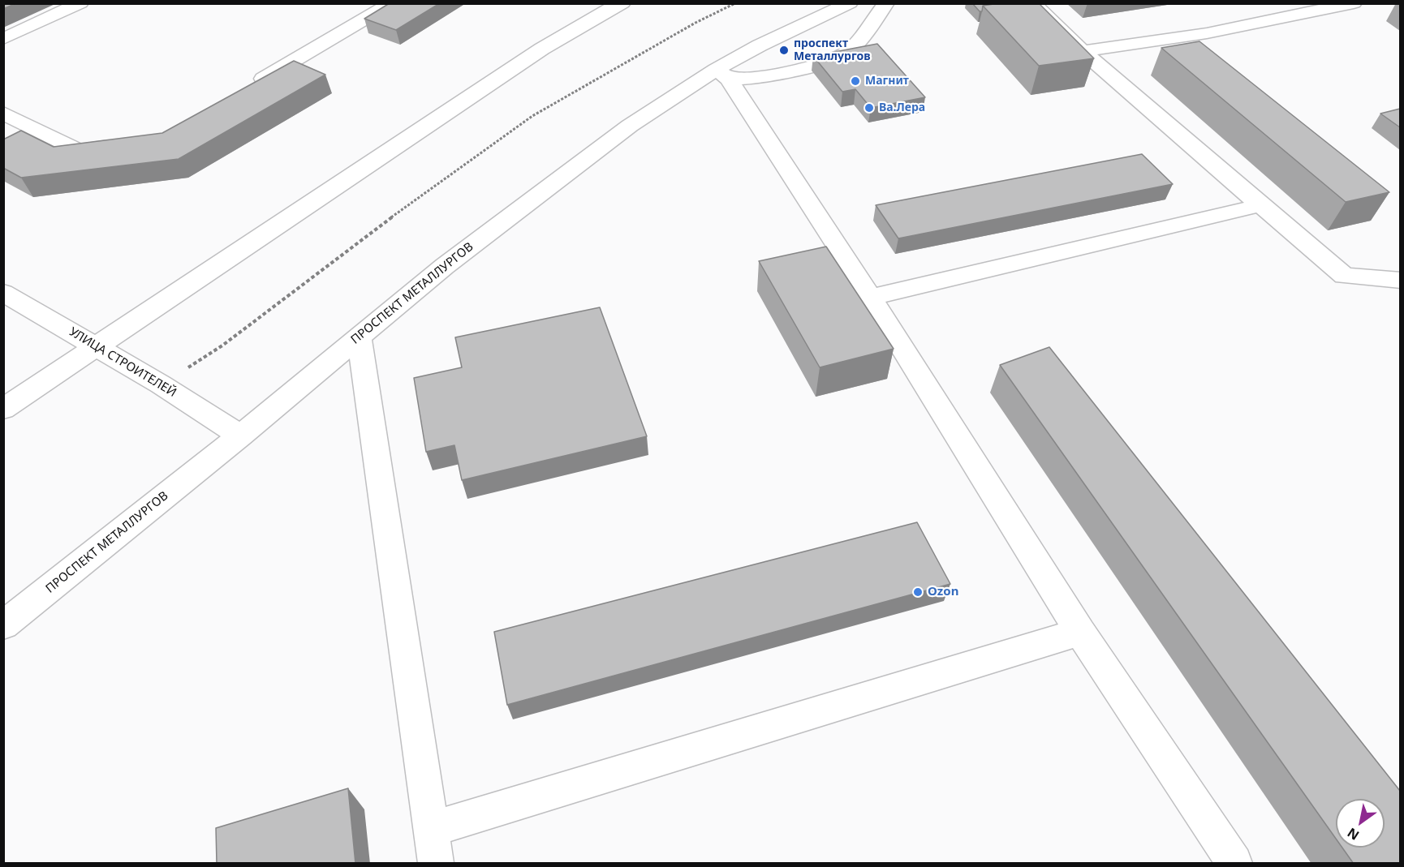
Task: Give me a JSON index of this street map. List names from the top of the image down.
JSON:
{
  "streets": {
    "street": ["ПРОСПЕКТ МЕТАЛЛУРГОВ", "УЛИЦА СТРОИТЕЛЕЙ"]
  },
  "crossings": [
    ["ПРОСПЕКТ МЕТАЛЛУРГОВ", "УЛИЦА СТРОИТЕЛЕЙ"]
  ],
  "places": [
    "проспект Металлургов",
    "Магнит",
    "Ва.Лера",
    "Ozon"
  ],
  "north": "bottom left"
}
